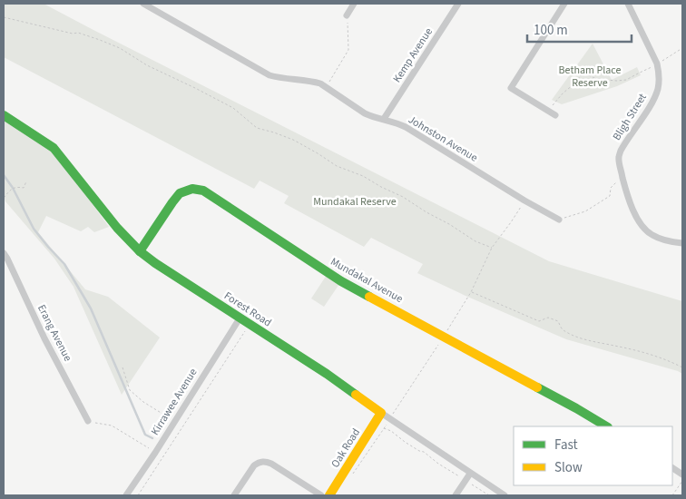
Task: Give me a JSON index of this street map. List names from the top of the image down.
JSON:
{
  "streets": {
    "street": [
      "Kemp Avenue",
      "Bligh Street",
      "Johnston Avenue",
      "Mundakal Avenue",
      "Forest Road",
      "Erang Avenue",
      "Kirrawee Avenue",
      "Oak Road"
    ]
  },
  "crossings": [
    ["Kemp Avenue", "Johnston Avenue"],
    ["Mundakal Avenue", "Forest Road"],
    ["Forest Road", "Kirrawee Avenue"],
    ["Forest Road", "Oak Road"]
  ],
  "parks": ["Betham Place Reserve", "Mundakal Reserve"],
  "legend": ["Fast", "Slow"],
  "scale_bar": "100 m"
}
